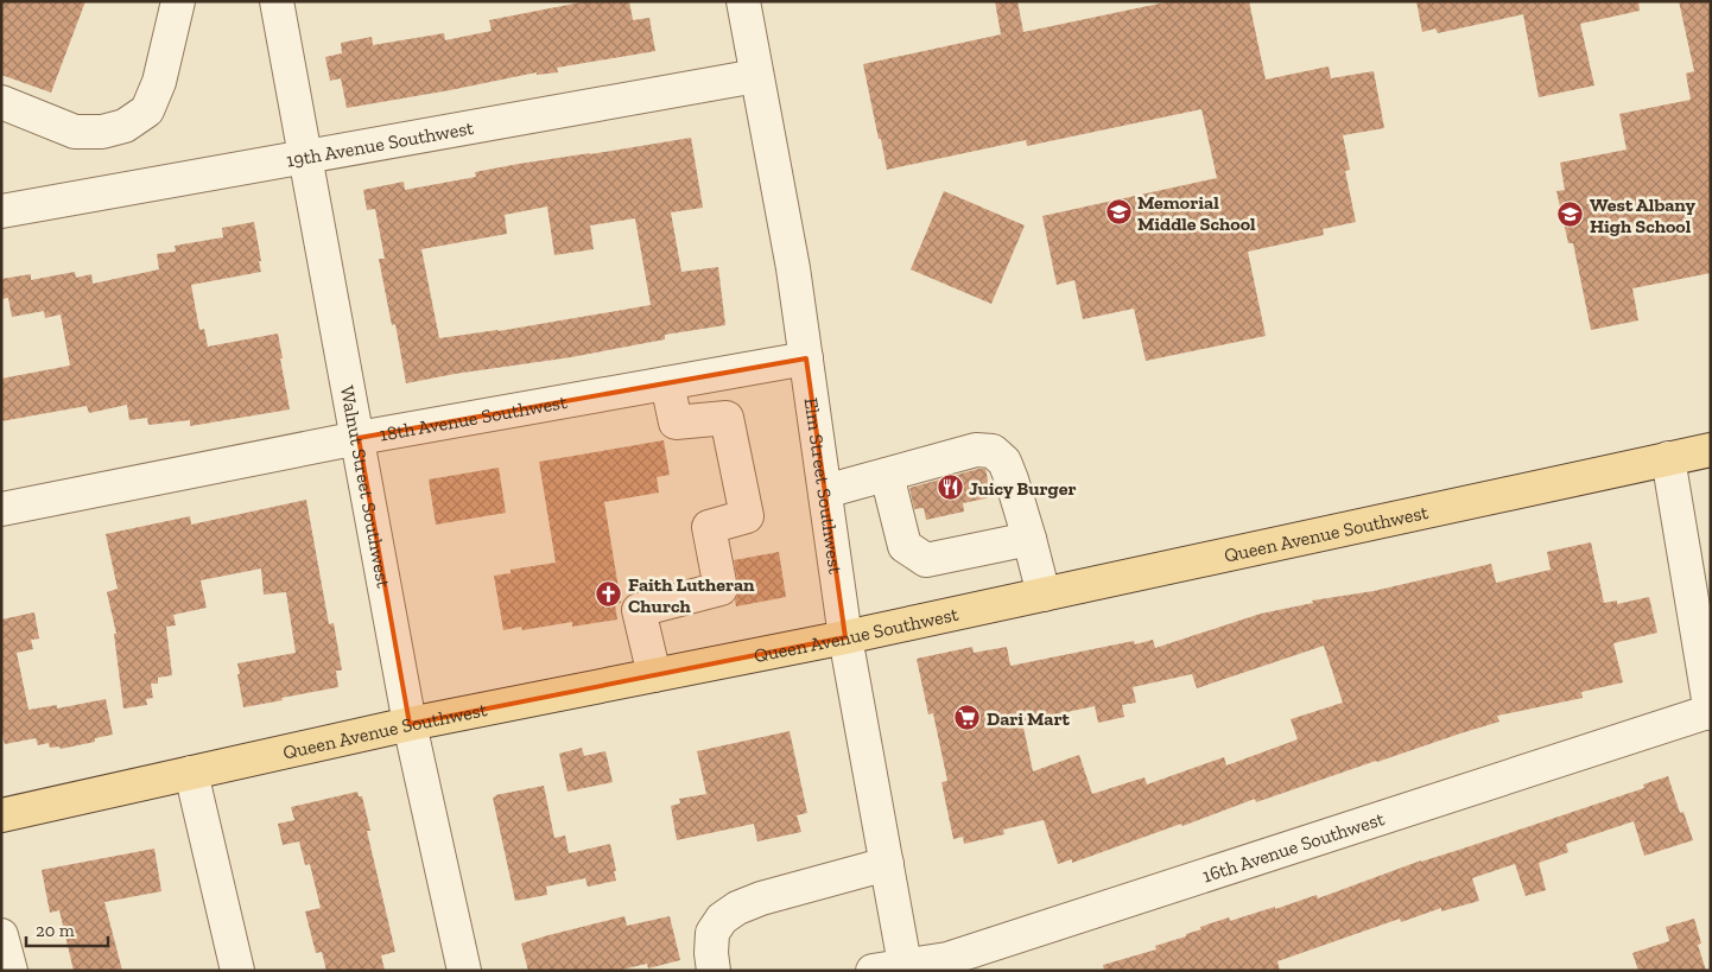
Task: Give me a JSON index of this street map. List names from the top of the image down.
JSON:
{
  "streets": {
    "main road": ["Queen Avenue Southwest"],
    "street": [
      "19th Avenue Southwest",
      "18th Avenue Southwest",
      "Walnut Street Southwest",
      "Elm Street Southwest",
      "16th Avenue Southwest"
    ]
  },
  "crossings": [
    ["19th Avenue Southwest", "Walnut Street Southwest"],
    ["19th Avenue Southwest", "Elm Street Southwest"],
    ["18th Avenue Southwest", "Walnut Street Southwest"],
    ["18th Avenue Southwest", "Elm Street Southwest"],
    ["Walnut Street Southwest", "Queen Avenue Southwest"],
    ["Elm Street Southwest", "Queen Avenue Southwest"],
    ["Elm Street Southwest", "16th Avenue Southwest"]
  ],
  "places": {
    "school or university": ["Memorial Middle School", "West Albany High School"],
    "restaurant": ["Juicy Burger"],
    "church": ["Faith Lutheran Church"],
    "supermarket": ["Dari Mart"]
  },
  "scale_bar": "20 m"
}
